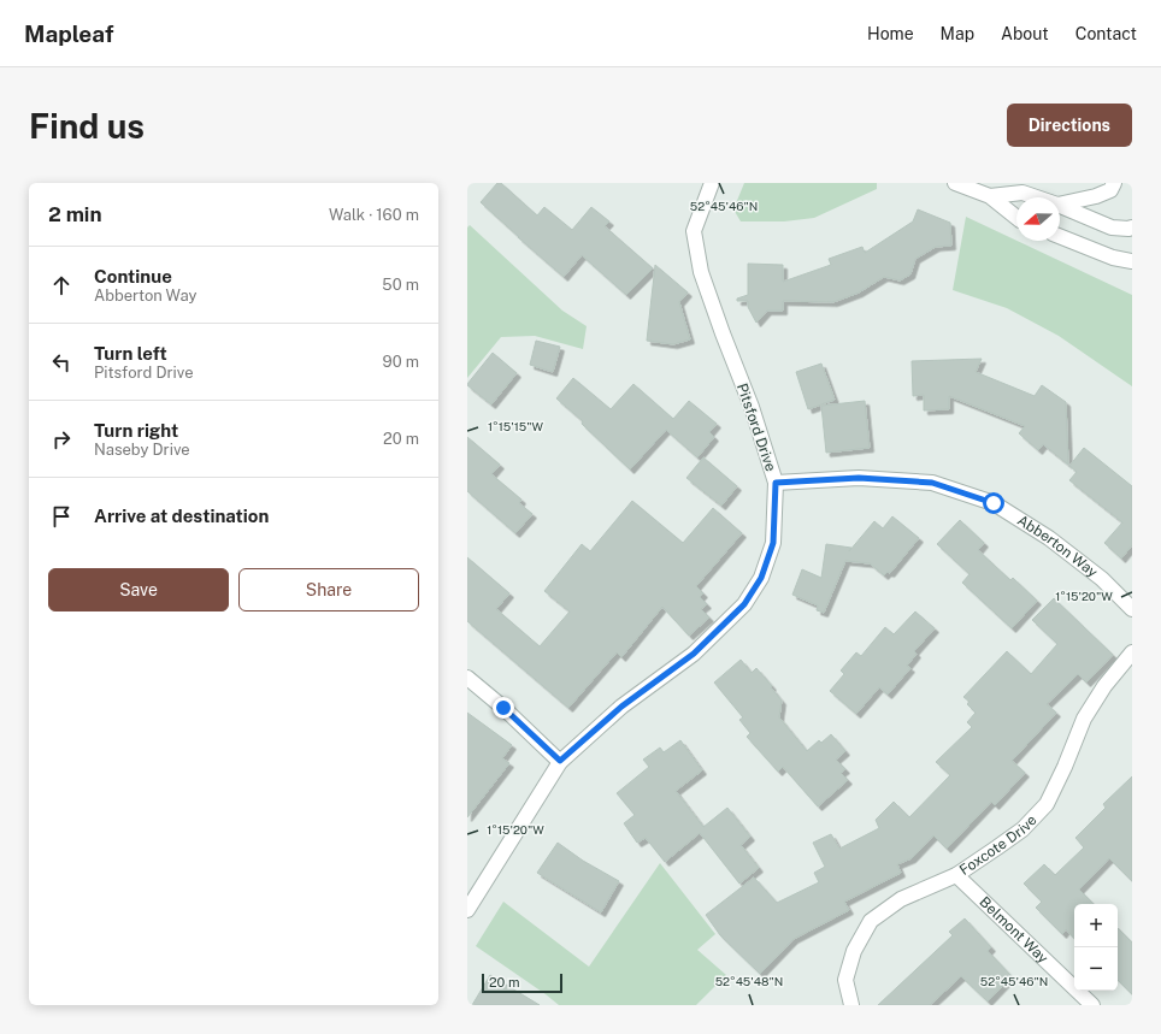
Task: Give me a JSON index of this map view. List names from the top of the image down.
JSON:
{
  "streets": {
    "street": [
      "Pitsford Drive",
      "Abberton Way",
      "Foxcote Drive",
      "Belmont Way"
    ]
  },
  "crossings": [
    ["Pitsford Drive", "Abberton Way"],
    ["Foxcote Drive", "Belmont Way"]
  ],
  "scale_bar": "20 m",
  "north": "left",
  "page": {
    "header": "Mapleaf",
    "nav": [
      "Home",
      "Map",
      "About",
      "Contact"
    ],
    "buttons": [
      "Directions",
      ["Save", "Share"]
    ],
    "title": "Find us",
    "heading": ["2 min", "Walk · 160 m"],
    "list": [
      ["Continue", "Abberton Way", "50 m"],
      ["Turn left", "Pitsford Drive", "90 m"],
      ["Turn right", "Naseby Drive", "20 m"],
      "Arrive at destination"
    ],
    "map_buttons": ["+", "−"],
    "scale": "20 m"
  },
  "coordinates": [
    "52°45'46\"N",
    "1°15'15\"W",
    "1°15'20\"W",
    "52°45'48\"N"
  ]
}
